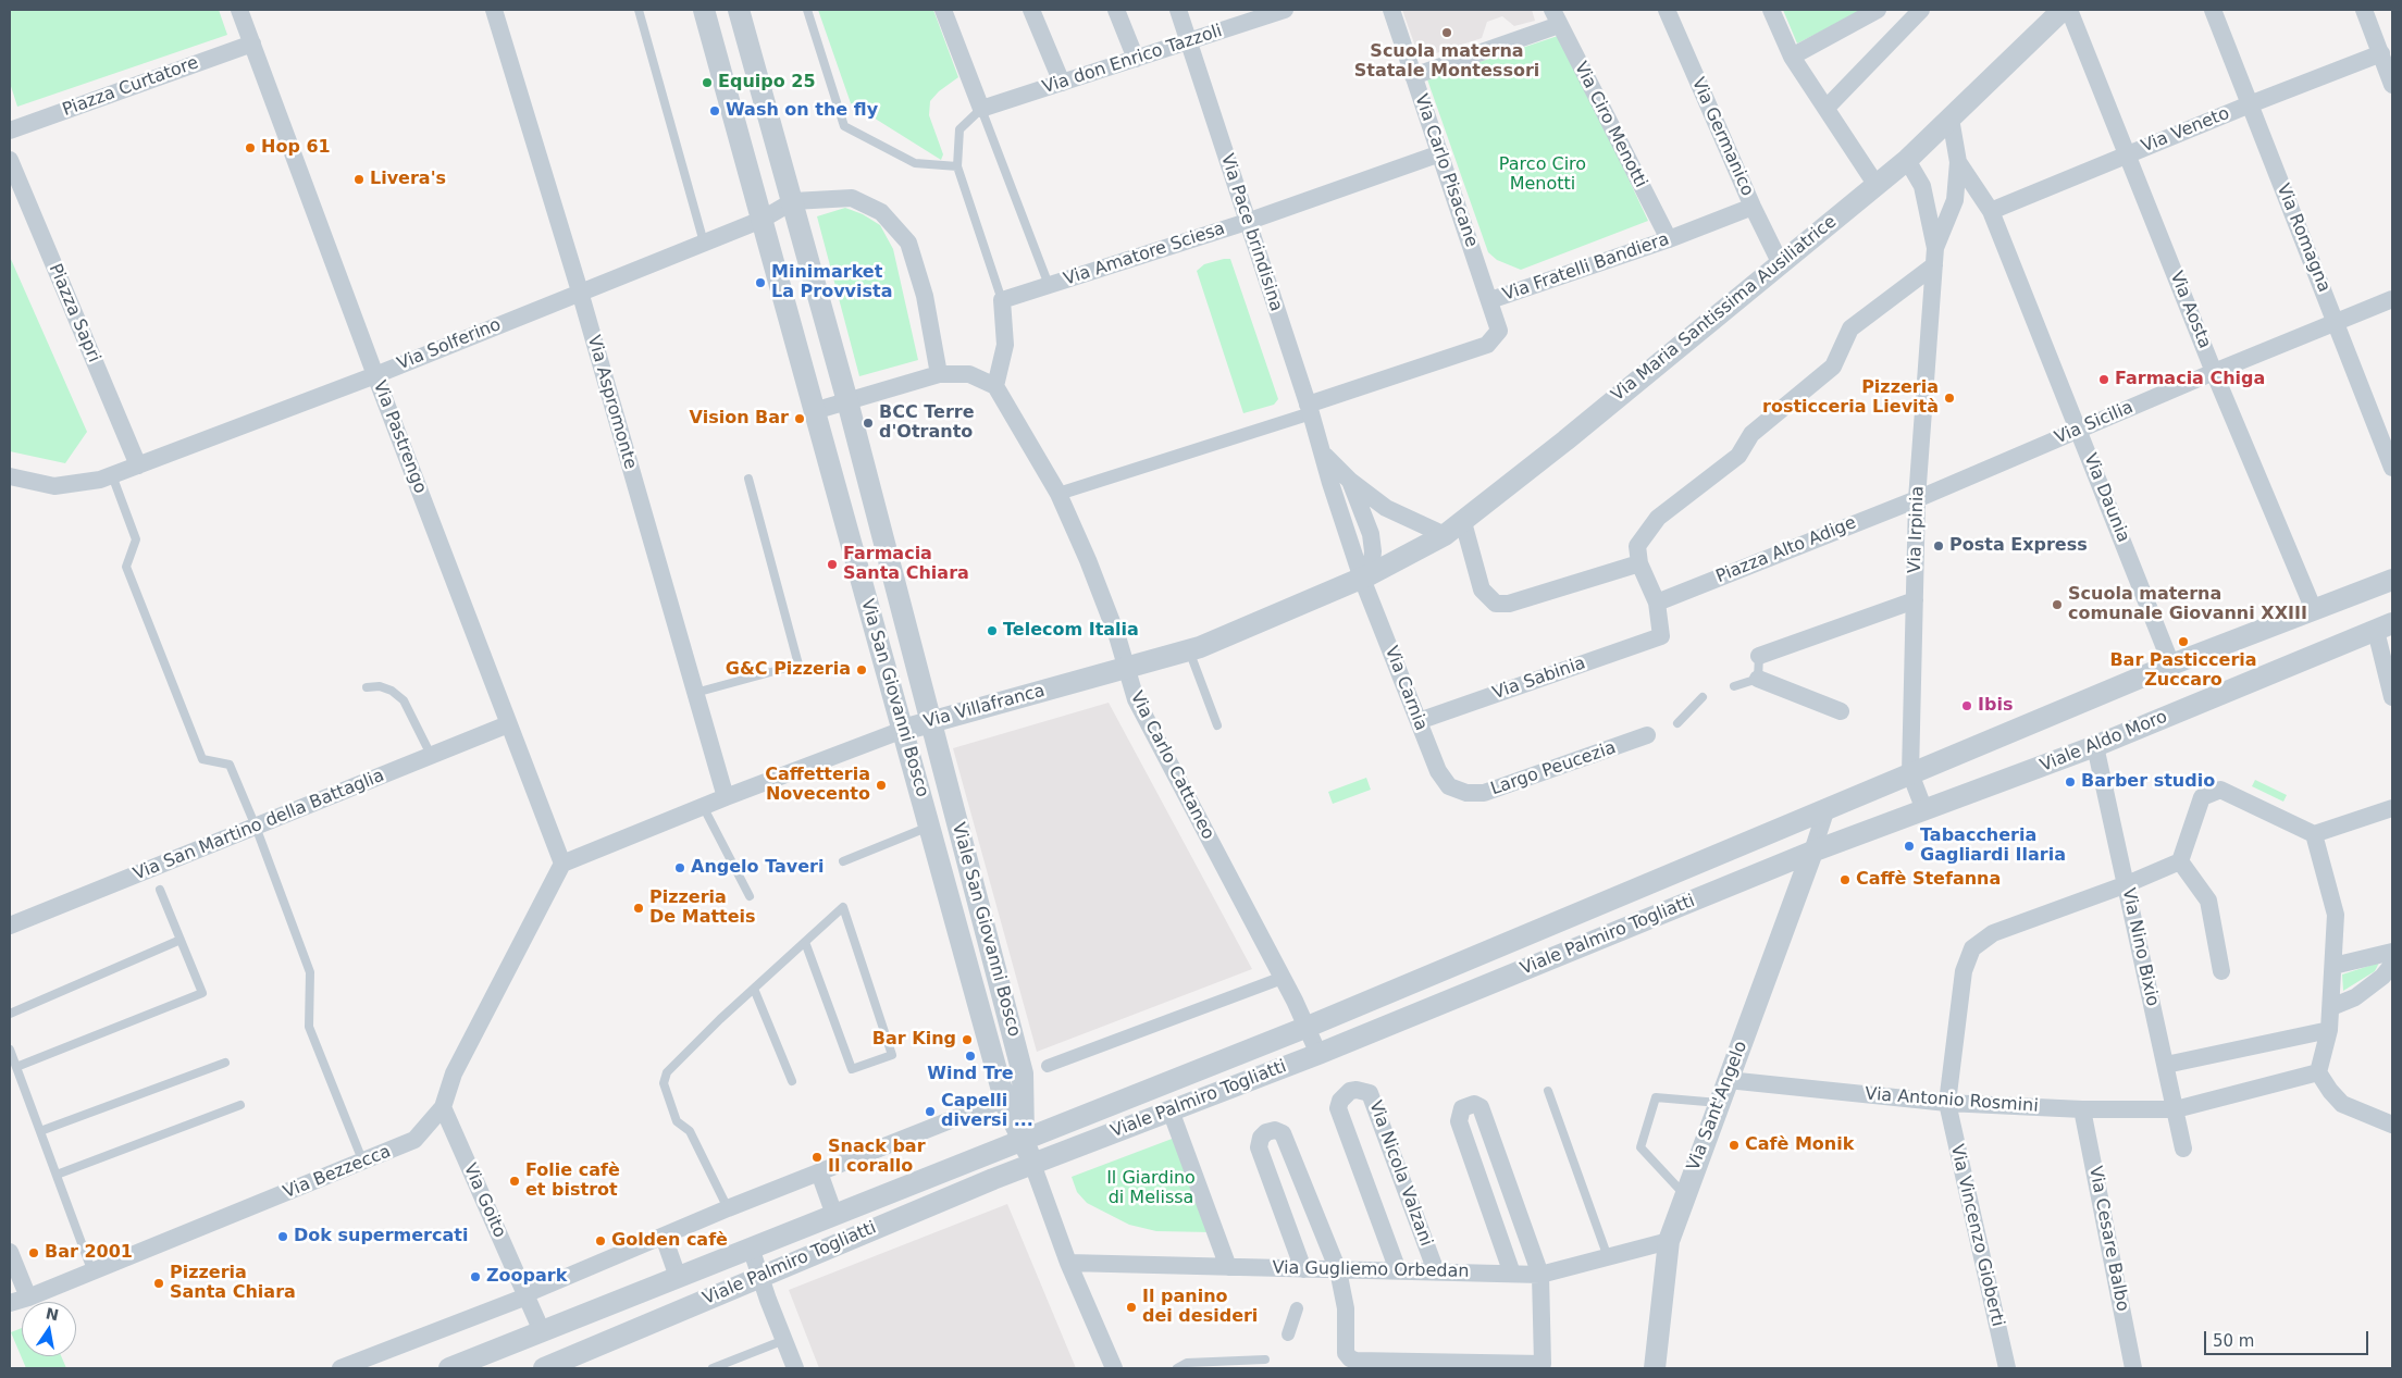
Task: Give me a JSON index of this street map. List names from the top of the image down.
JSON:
{
  "streets": {
    "street": [
      "Via don Enrico Tazzoli",
      "Piazza Curtatore",
      "Via Ciro Menotti",
      "Via Veneto",
      "Via Germanico",
      "Via Carlo Pisacane",
      "Via Pace brindisina",
      "Via Romagna",
      "Via Amatore Sciesa",
      "Via Fratelli Bandiera",
      "Via Maria Santissima Ausiliatrice",
      "Via Aosta",
      "Piazza Sapri",
      "Via Solferino",
      "Via Aspromonte",
      "Via Sicilia",
      "Via Pastrengo",
      "Via Daunia",
      "Via Irpinia",
      "Piazza Alto Adige",
      "Via Sabinia",
      "Via Carnia",
      "Via San Giovanni Bosco",
      "Via Villafranca",
      "Viale Aldo Moro",
      "Via Carlo Cattaneo",
      "Largo Peucezia",
      "Via San Martino della Battaglia",
      "Viale San Giovanni Bosco",
      "Viale Palmiro Togliatti",
      "Via Nino Bixio",
      "Via Antonio Rosmini",
      "Via Sant'Angelo",
      "Via Bezzecca",
      "Via Nicola Valzani",
      "Via Goito",
      "Via Vincenzo Gioberti",
      "Via Cesare Balbo",
      "Via Gugliemo Orbedan"
    ]
  },
  "crossings": [
    ["Via don Enrico Tazzoli", "Via Pace brindisina"],
    ["Piazza Curtatore", "Via Pastrengo"],
    ["Via Ciro Menotti", "Via Fratelli Bandiera"],
    ["Via Veneto", "Via Romagna"],
    ["Via Veneto", "Via Aosta"],
    ["Via Veneto", "Via Daunia"],
    ["Via Germanico", "Via Fratelli Bandiera"],
    ["Via Germanico", "Via Maria Santissima Ausiliatrice"],
    ["Via Carlo Pisacane", "Via Amatore Sciesa"],
    ["Via Carlo Pisacane", "Via Fratelli Bandiera"],
    ["Via Pace brindisina", "Via Amatore Sciesa"],
    ["Via Pace brindisina", "Via Fratelli Bandiera"],
    ["Via Pace brindisina", "Via Maria Santissima Ausiliatrice"],
    ["Via Pace brindisina", "Via Carnia"],
    ["Via Pace brindisina", "Via Villafranca"],
    ["Via Romagna", "Via Sicilia"],
    ["Via Maria Santissima Ausiliatrice", "Via Carnia"],
    ["Via Maria Santissima Ausiliatrice", "Via Villafranca"],
    ["Via Aosta", "Via Sicilia"],
    ["Piazza Sapri", "Via Solferino"],
    ["Via Solferino", "Via Aspromonte"],
    ["Via Solferino", "Via Pastrengo"],
    ["Via Solferino", "Via San Giovanni Bosco"],
    ["Via Aspromonte", "Via Villafranca"],
    ["Via Sicilia", "Via Daunia"],
    ["Via Sicilia", "Via Irpinia"],
    ["Via Sicilia", "Piazza Alto Adige"],
    ["Via Pastrengo", "Via Villafranca"],
    ["Via Pastrengo", "Via San Martino della Battaglia"],
    ["Via Pastrengo", "Via Bezzecca"],
    ["Via Irpinia", "Piazza Alto Adige"],
    ["Via Irpinia", "Viale Aldo Moro"],
    ["Via Irpinia", "Viale Palmiro Togliatti"],
    ["Piazza Alto Adige", "Via Sabinia"],
    ["Via Sabinia", "Via Carnia"],
    ["Via Carnia", "Via Villafranca"],
    ["Via Carnia", "Largo Peucezia"],
    ["Via San Giovanni Bosco", "Via Villafranca"],
    ["Via San Giovanni Bosco", "Viale San Giovanni Bosco"],
    ["Via San Giovanni Bosco", "Viale Palmiro Togliatti"],
    ["Via Villafranca", "Via Carlo Cattaneo"],
    ["Via Villafranca", "Viale San Giovanni Bosco"],
    ["Via Villafranca", "Via Bezzecca"],
    ["Viale Aldo Moro", "Viale Palmiro Togliatti"],
    ["Viale Aldo Moro", "Via Nino Bixio"],
    ["Viale Aldo Moro", "Via Sant'Angelo"],
    ["Via Carlo Cattaneo", "Viale Palmiro Togliatti"],
    ["Viale San Giovanni Bosco", "Viale Palmiro Togliatti"],
    ["Viale Palmiro Togliatti", "Via Sant'Angelo"],
    ["Via Nino Bixio", "Via Antonio Rosmini"],
    ["Via Nino Bixio", "Via Vincenzo Gioberti"],
    ["Via Antonio Rosmini", "Via Sant'Angelo"],
    ["Via Antonio Rosmini", "Via Vincenzo Gioberti"],
    ["Via Antonio Rosmini", "Via Cesare Balbo"],
    ["Via Sant'Angelo", "Via Gugliemo Orbedan"],
    ["Via Bezzecca", "Via Goito"],
    ["Via Nicola Valzani", "Via Gugliemo Orbedan"]
  ],
  "parks": ["Parco Ciro Menotti", "Il Giardino di Melissa"],
  "places": [
    "Scuola materna Statale Montessori",
    "Equipo 25",
    "Wash on the fly",
    "Hop 61",
    "Livera's",
    "Minimarket La Provvista",
    "Farmacia Chiga",
    "Pizzeria rosticceria Lievità",
    "Vision Bar",
    "BCC Terre d'Otranto",
    "Posta Express",
    "Farmacia Santa Chiara",
    "Scuola materna comunale Giovanni XXIII",
    "Telecom Italia",
    "Bar Pasticceria Zuccaro",
    "G&C Pizzeria",
    "Ibis",
    "Barber studio",
    "Caffetteria Novecento",
    "Tabaccheria Gagliardi Ilaria",
    "Angelo Taveri",
    "Caffè Stefanna",
    "Pizzeria De Matteis",
    "Bar King",
    "Wind Tre",
    "Capelli diversi ...",
    "Cafè Monik",
    "Snack bar Il corallo",
    "Folie cafè et bistrot",
    "Dok supermercati",
    "Golden cafè",
    "Bar 2001",
    "Zoopark",
    "Pizzeria Santa Chiara",
    "Il panino dei desideri"
  ],
  "scale_bar": "50 m",
  "north": "top"
}
